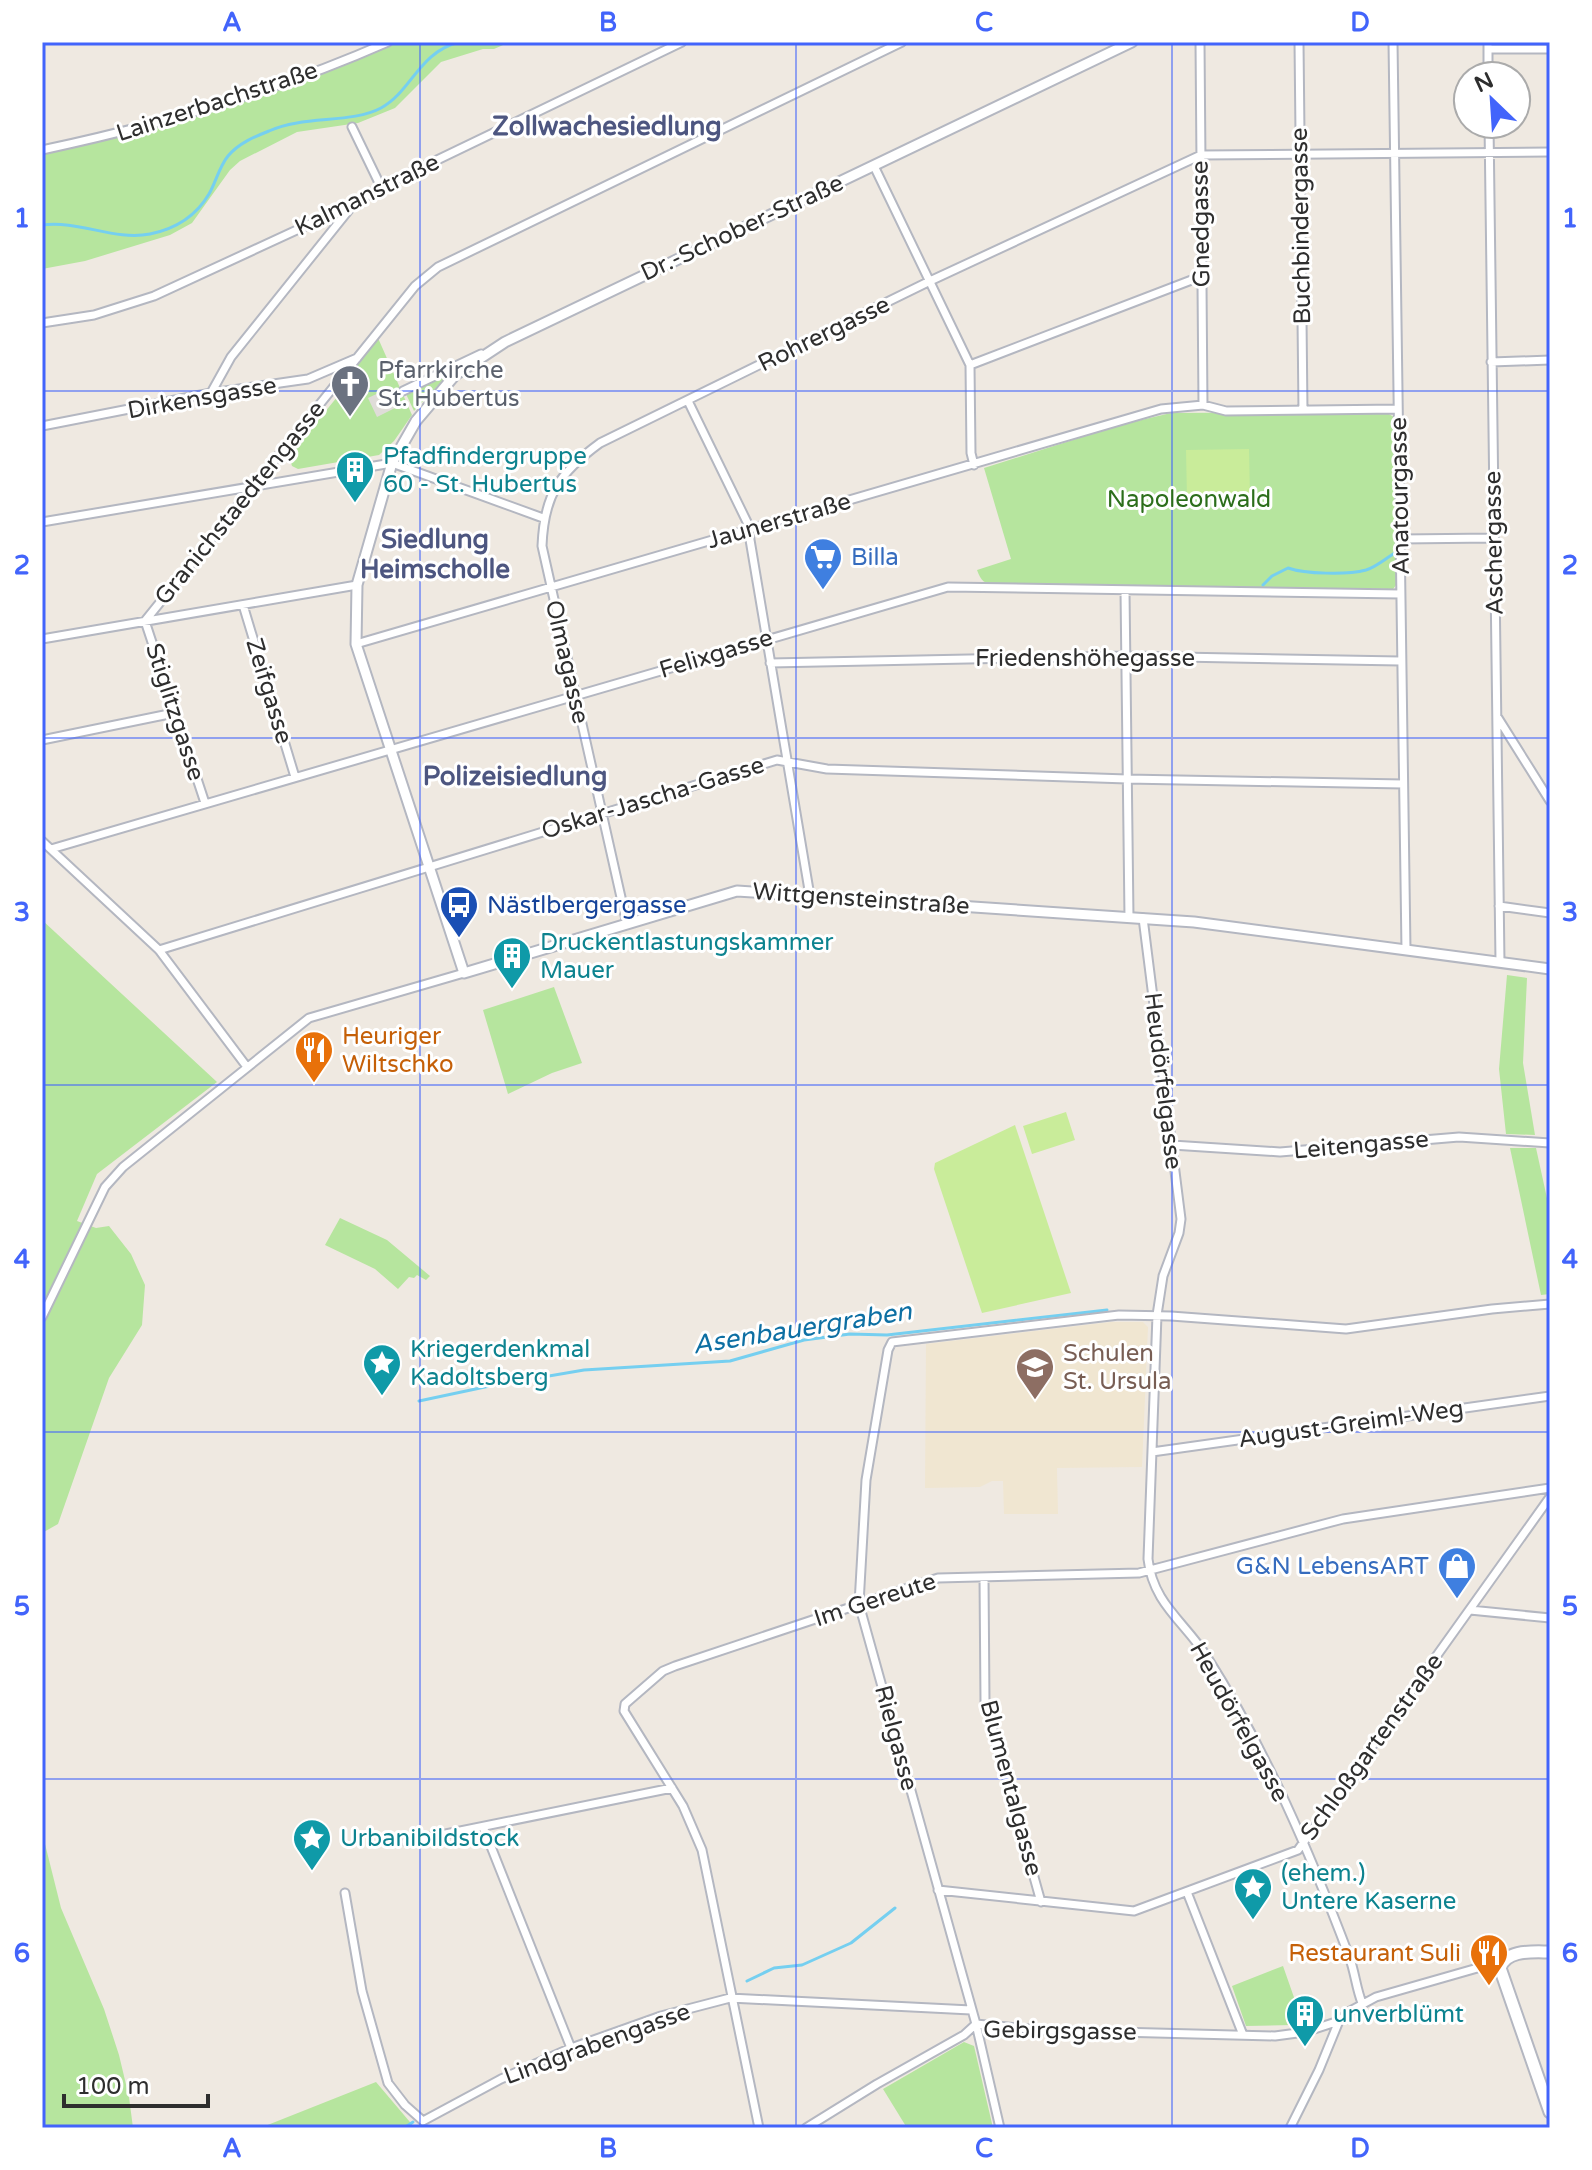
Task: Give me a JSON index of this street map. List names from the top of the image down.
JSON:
{
  "streets": {
    "street": [
      "Lainzerbachstraße",
      "Kalmanstraße",
      "Gnedgasse",
      "Buchbindergasse",
      "Dr.-Schober-Straße",
      "Rohrergasse",
      "Dirkensgasse",
      "Anatourgasse",
      "Granichstaedtengasse",
      "Jaunerstraße",
      "Aschergasse",
      "Felixgasse",
      "Friedenshöhegasse",
      "Olmagasse",
      "Zeifgasse",
      "Stiglitzgasse",
      "Oskar-Jascha-Gasse",
      "Wittgensteinstraße",
      "Heudörfelgasse",
      "Leitengasse",
      "August-Greiml-Weg",
      "Im Gereute",
      "Rielgasse",
      "Schloßgartenstraße",
      "Blumentalgasse",
      "Gebirgsgasse",
      "Lindgrabengasse"
    ]
  },
  "crossings": [
    ["Gnedgasse", "Rohrergasse"],
    ["Gnedgasse", "Jaunerstraße"],
    ["Buchbindergasse", "Jaunerstraße"],
    ["Rohrergasse", "Jaunerstraße"],
    ["Rohrergasse", "Olmagasse"],
    ["Dirkensgasse", "Granichstaedtengasse"],
    ["Anatourgasse", "Jaunerstraße"],
    ["Anatourgasse", "Felixgasse"],
    ["Anatourgasse", "Friedenshöhegasse"],
    ["Anatourgasse", "Oskar-Jascha-Gasse"],
    ["Anatourgasse", "Wittgensteinstraße"],
    ["Granichstaedtengasse", "Stiglitzgasse"],
    ["Jaunerstraße", "Olmagasse"],
    ["Aschergasse", "Wittgensteinstraße"],
    ["Felixgasse", "Olmagasse"],
    ["Felixgasse", "Zeifgasse"],
    ["Felixgasse", "Stiglitzgasse"],
    ["Olmagasse", "Oskar-Jascha-Gasse"],
    ["Olmagasse", "Wittgensteinstraße"],
    ["Wittgensteinstraße", "Heudörfelgasse"],
    ["Heudörfelgasse", "Leitengasse"],
    ["Heudörfelgasse", "August-Greiml-Weg"],
    ["Heudörfelgasse", "Im Gereute"],
    ["Heudörfelgasse", "Rielgasse"],
    ["Heudörfelgasse", "Schloßgartenstraße"],
    ["Im Gereute", "Rielgasse"],
    ["Im Gereute", "Blumentalgasse"],
    ["Rielgasse", "Schloßgartenstraße"],
    ["Rielgasse", "Gebirgsgasse"],
    ["Rielgasse", "Lindgrabengasse"],
    ["Schloßgartenstraße", "Blumentalgasse"]
  ],
  "districts": ["Zollwachesiedlung", "Siedlung Heimscholle", "Polizeisiedlung"],
  "water": ["Asenbauergraben"],
  "parks": ["Napoleonwald"],
  "places": {
    "church": ["Pfarrkirche St. Hubertus"],
    "building": ["Pfadfindergruppe 60 - St. Hubertus", "Druckentlastungskammer Mauer", "unverblümt"],
    "supermarket": ["Billa"],
    "bus stop": ["Nästlbergergasse"],
    "restaurant": ["Heuriger Wiltschko", "Restaurant Suli"],
    "place": ["Kriegerdenkmal Kadoltsberg", "Urbanibildstock", "(ehem.) Untere Kaserne"],
    "school or university": ["Schulen St. Ursula"],
    "shop": ["G&N LebensART"]
  },
  "scale_bar": "100 m",
  "north": "top left",
  "grid": {
    "columns": [
      "A",
      "B",
      "C",
      "D"
    ],
    "rows": [
      "1",
      "2",
      "3",
      "4",
      "5",
      "6"
    ]
  }
}
